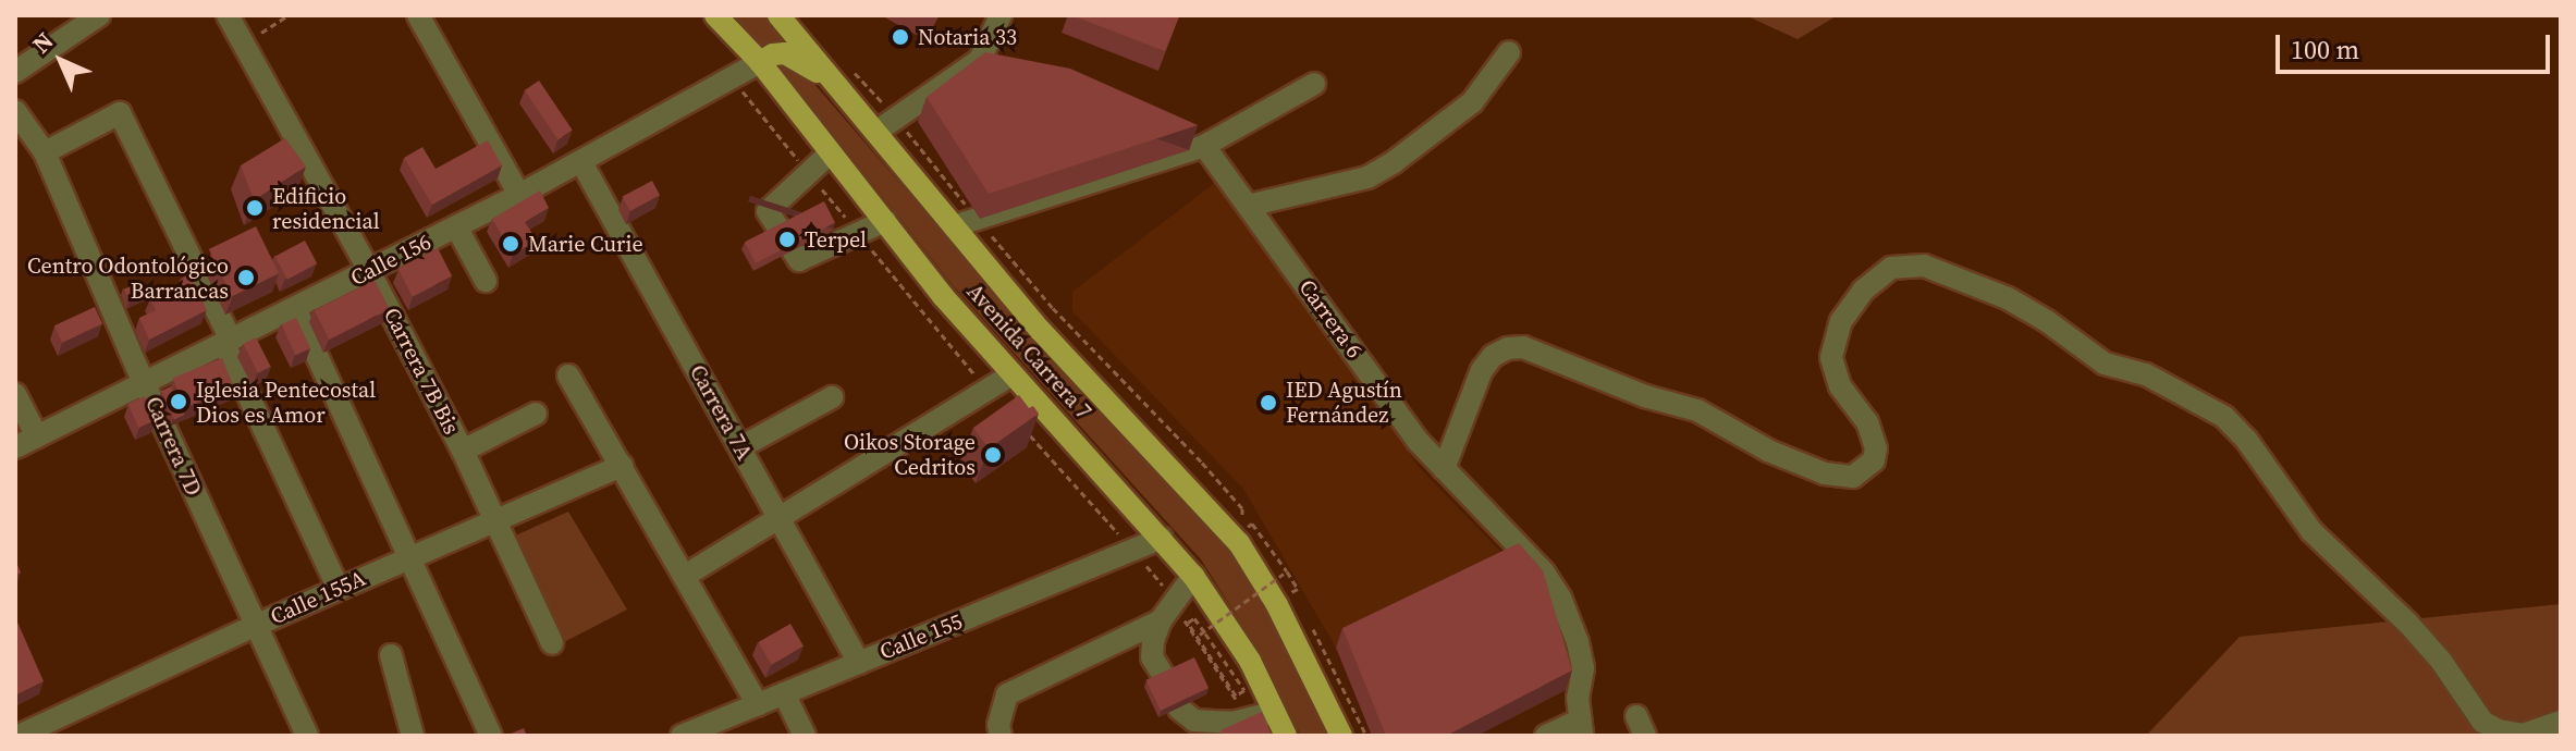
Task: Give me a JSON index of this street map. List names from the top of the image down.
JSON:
{
  "streets": {
    "main road": ["Avenida Carrera 7"],
    "street": [
      "Calle 156",
      "Carrera 6",
      "Carrera 7B Bis",
      "Carrera 7A",
      "Carrera 7D",
      "Calle 155A",
      "Calle 155"
    ]
  },
  "crossings": [
    ["Calle 156", "Avenida Carrera 7"],
    ["Calle 156", "Carrera 7B Bis"],
    ["Calle 156", "Carrera 7A"],
    ["Calle 156", "Carrera 7D"],
    ["Avenida Carrera 7", "Calle 155"],
    ["Carrera 7B Bis", "Calle 155A"],
    ["Carrera 7A", "Calle 155"],
    ["Carrera 7D", "Calle 155A"]
  ],
  "places": [
    "Notaria 33",
    "Edificio residencial",
    "Terpel",
    "Marie Curie",
    "Centro Odontológico Barrancas",
    "Iglesia Pentecostal Dios es Amor",
    "IED Agustín Fernández",
    "Oikos Storage Cedritos"
  ],
  "scale_bar": "100 m",
  "north": "top left"
}
